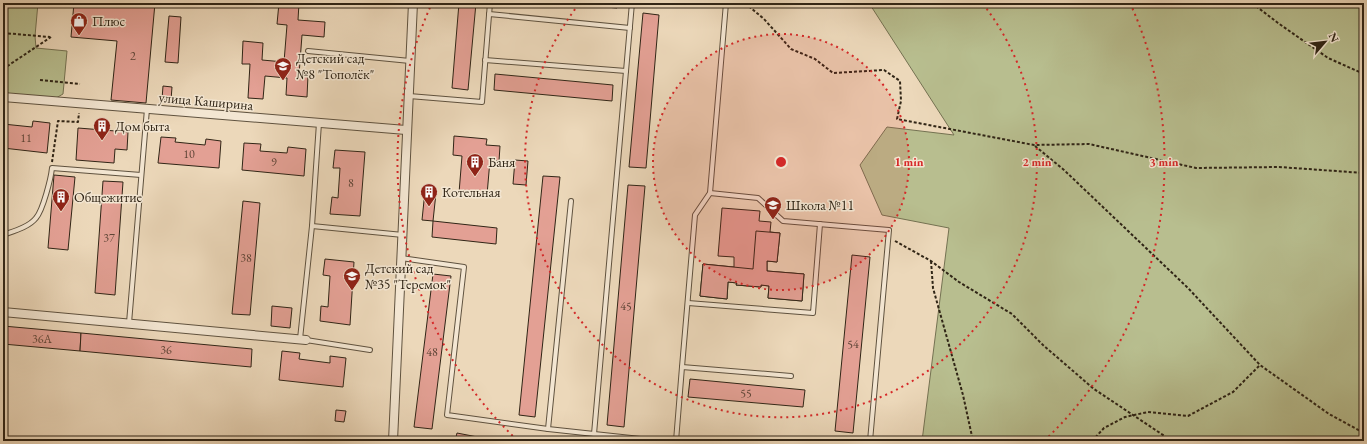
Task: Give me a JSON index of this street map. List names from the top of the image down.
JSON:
{
  "streets": {
    "street": ["улица Каширина"]
  },
  "places": {
    "shop": ["Плюс"],
    "school or university": ["Детский сад №8 \"Тополёк\"", "Школа №11", "Детский сад №35 \"Теремок\""],
    "building": [
      "Дом быта",
      "Баня",
      "Котельная",
      "Общежитие"
    ]
  },
  "house_numbers": [
    "2",
    "11",
    "10",
    "9",
    "8",
    "37",
    "38",
    "45",
    "36А",
    "54",
    "36",
    "48",
    "55"
  ],
  "north": "top right",
  "rings": ["1 min", "2 min", "3 min"]
}
